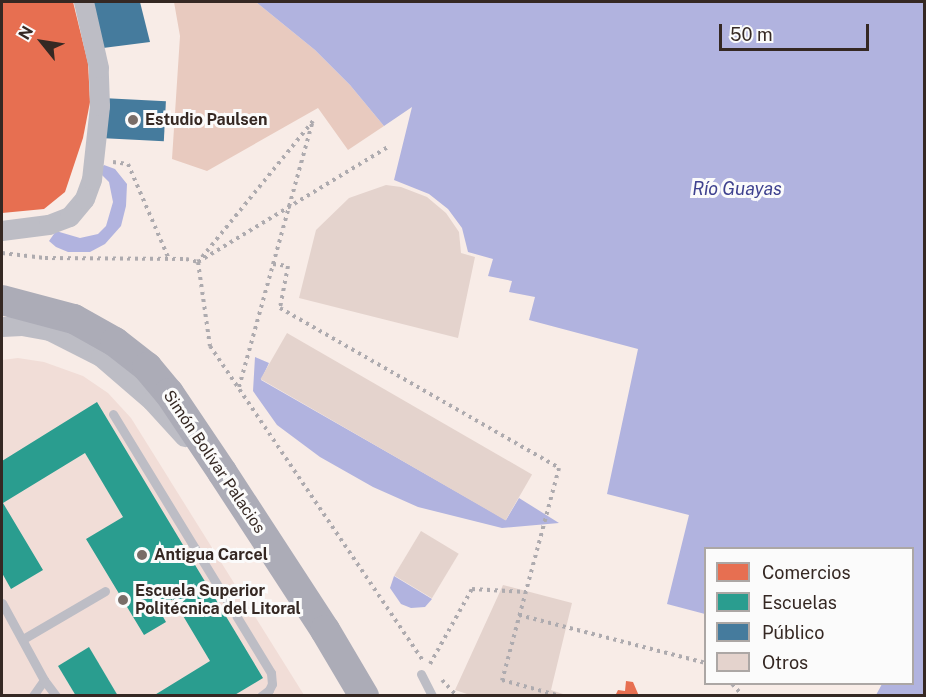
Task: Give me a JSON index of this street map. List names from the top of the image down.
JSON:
{
  "streets": {
    "main road": ["Simón Bolívar Palacios"]
  },
  "water": ["Río Guayas"],
  "places": ["Estudio Paulsen", "Antigua Carcel", "Escuela Superior Politécnica del Litoral"],
  "legend": [
    "Comercios",
    "Escuelas",
    "Público",
    "Otros"
  ],
  "scale_bar": "50 m",
  "north": "top left"
}
